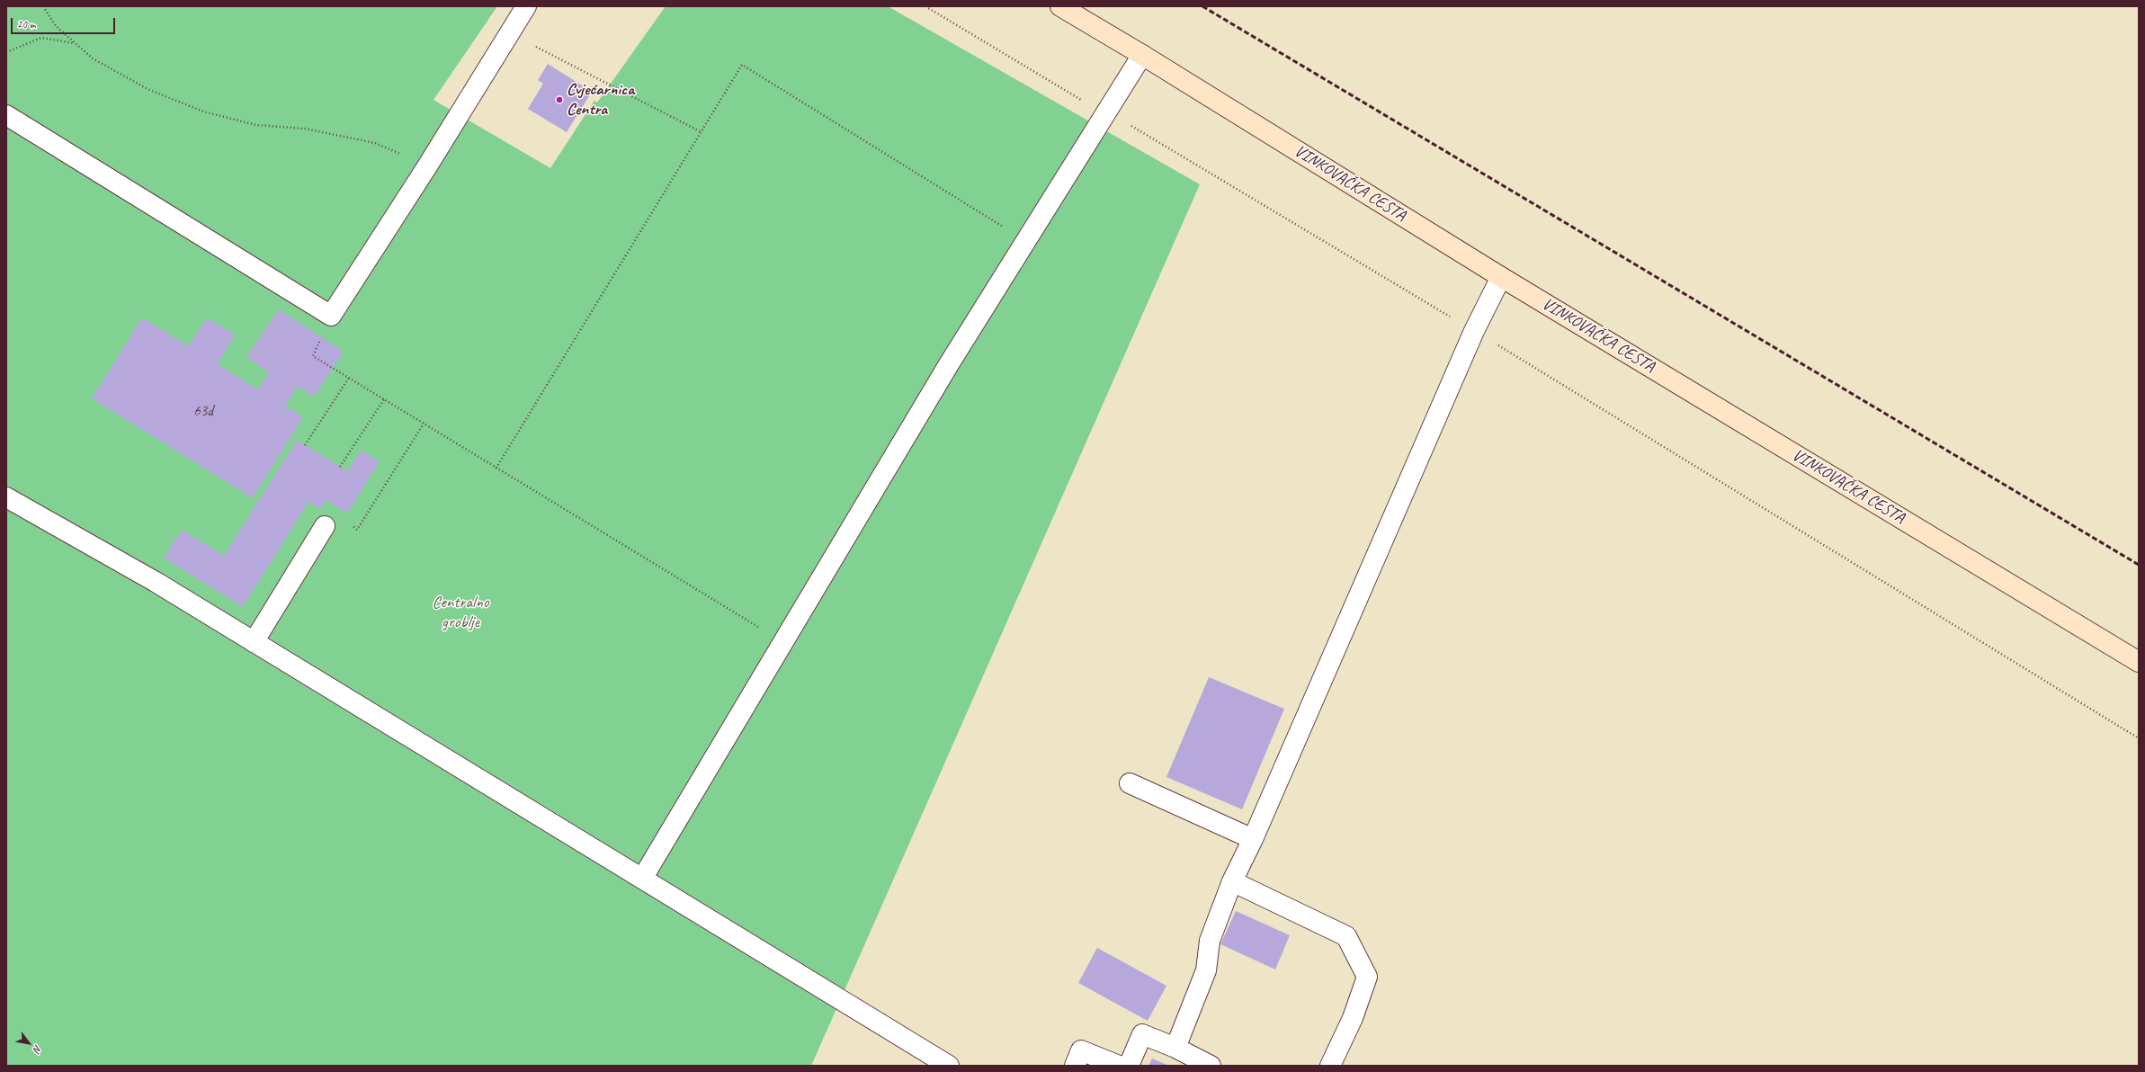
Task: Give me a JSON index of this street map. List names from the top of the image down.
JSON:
{
  "streets": {
    "main road": ["VINKOVAČKA CESTA"]
  },
  "parks": ["Centralno groblje"],
  "places": ["Cvjećarnica Centra"],
  "house_numbers": ["63d"],
  "scale_bar": "20 m",
  "north": "bottom right"
}
